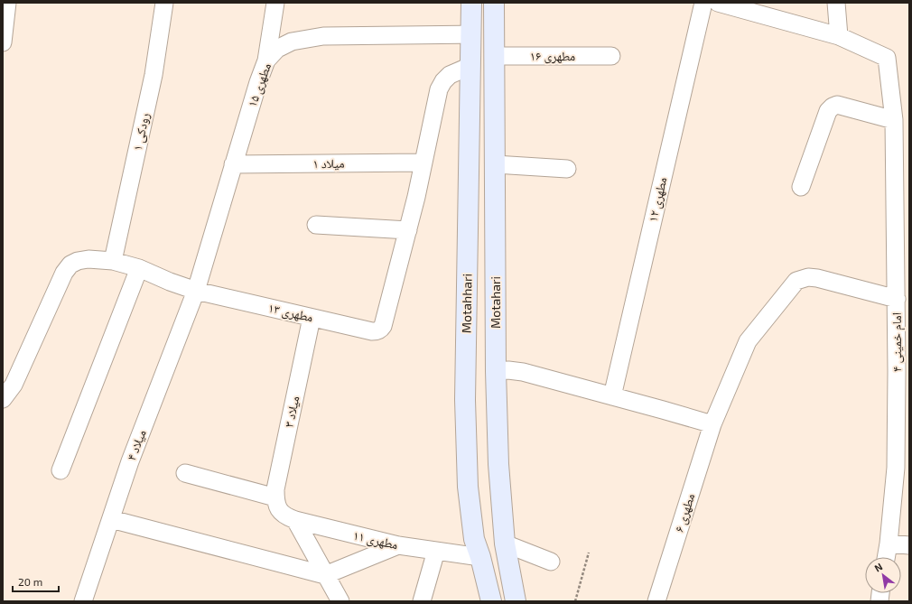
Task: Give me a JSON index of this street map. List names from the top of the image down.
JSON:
{
  "streets": {
    "main road": ["Motahari", "Motahhari"],
    "street": [
      "مطهری ۱۶",
      "مطهری ۱۵",
      "رودکی ۱",
      "میلاد ۱",
      "مطهری ۱۲",
      "مطهری ۱۳",
      "امام خمینی ۴",
      "میلاد ۳",
      "میلاد ۴",
      "مطهری ۶",
      "مطهری ۱۱"
    ]
  },
  "crossings": [
    ["مطهری ۱۶", "Motahari"],
    ["مطهری ۱۵", "میلاد ۱"],
    ["مطهری ۱۵", "Motahhari"],
    ["مطهری ۱۵", "مطهری ۱۳"],
    ["مطهری ۱۵", "میلاد ۴"],
    ["رودکی ۱", "مطهری ۱۳"],
    ["میلاد ۱", "مطهری ۱۳"],
    ["Motahhari", "مطهری ۱۳"],
    ["Motahhari", "مطهری ۱۱"],
    ["مطهری ۱۳", "میلاد ۳"],
    ["مطهری ۱۳", "میلاد ۴"],
    ["امام خمینی ۴", "مطهری ۶"],
    ["میلاد ۳", "مطهری ۱۱"]
  ],
  "scale_bar": "20 m",
  "north": "top left"
}
